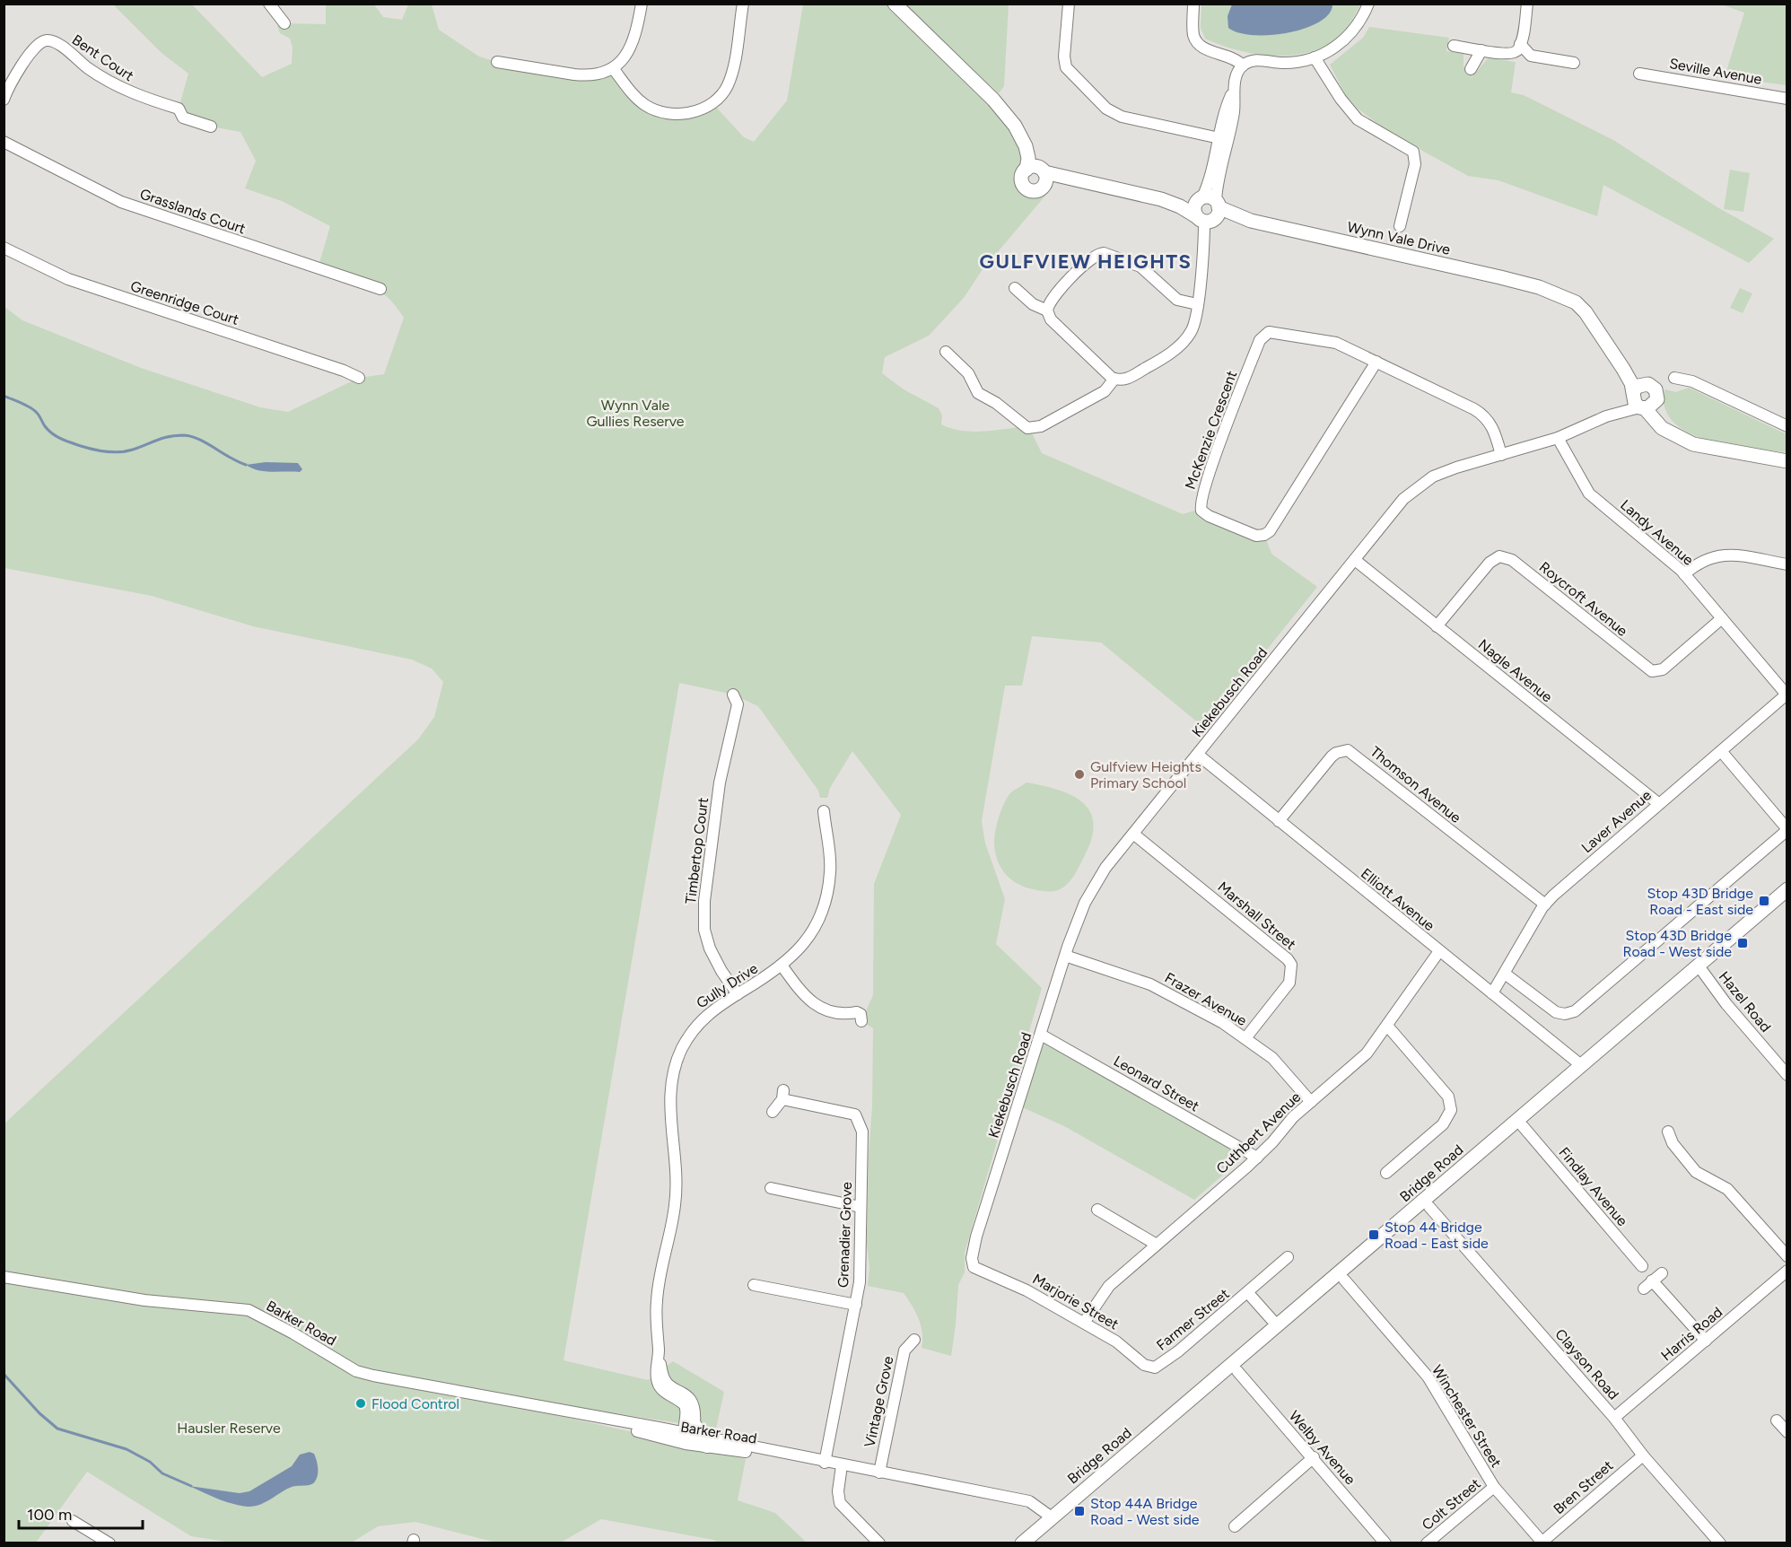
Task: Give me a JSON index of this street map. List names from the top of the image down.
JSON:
{
  "streets": {
    "main road": ["Wynn Vale Drive", "Bridge Road"],
    "street": [
      "Bent Court",
      "Seville Avenue",
      "Grasslands Court",
      "Greenridge Court",
      "McKenzie Crescent",
      "Landy Avenue",
      "Roycroft Avenue",
      "Nagle Avenue",
      "Kiekebusch Road",
      "Thomson Avenue",
      "Laver Avenue",
      "Timbertop Court",
      "Elliott Avenue",
      "Marshall Street",
      "Gully Drive",
      "Frazer Avenue",
      "Hazel Road",
      "Leonard Street",
      "Cuthbert Avenue",
      "Findlay Avenue",
      "Grenadier Grove",
      "Marjorie Street",
      "Farmer Street",
      "Barker Road",
      "Harris Road",
      "Clayson Road",
      "Vintage Grove",
      "Winchester Street",
      "Welby Avenue",
      "Bren Street",
      "Colt Street"
    ]
  },
  "crossings": [
    ["Wynn Vale Drive", "Kiekebusch Road"],
    ["McKenzie Crescent", "Kiekebusch Road"],
    ["Landy Avenue", "Roycroft Avenue"],
    ["Landy Avenue", "Kiekebusch Road"],
    ["Landy Avenue", "Laver Avenue"],
    ["Roycroft Avenue", "Nagle Avenue"],
    ["Nagle Avenue", "Kiekebusch Road"],
    ["Nagle Avenue", "Laver Avenue"],
    ["Kiekebusch Road", "Elliott Avenue"],
    ["Kiekebusch Road", "Marshall Street"],
    ["Kiekebusch Road", "Frazer Avenue"],
    ["Kiekebusch Road", "Leonard Street"],
    ["Kiekebusch Road", "Marjorie Street"],
    ["Thomson Avenue", "Laver Avenue"],
    ["Thomson Avenue", "Elliott Avenue"],
    ["Laver Avenue", "Elliott Avenue"],
    ["Timbertop Court", "Gully Drive"],
    ["Elliott Avenue", "Cuthbert Avenue"],
    ["Elliott Avenue", "Bridge Road"],
    ["Marshall Street", "Frazer Avenue"],
    ["Gully Drive", "Barker Road"],
    ["Frazer Avenue", "Cuthbert Avenue"],
    ["Hazel Road", "Bridge Road"],
    ["Leonard Street", "Cuthbert Avenue"],
    ["Cuthbert Avenue", "Marjorie Street"],
    ["Bridge Road", "Findlay Avenue"],
    ["Bridge Road", "Farmer Street"],
    ["Bridge Road", "Barker Road"],
    ["Bridge Road", "Clayson Road"],
    ["Bridge Road", "Winchester Street"],
    ["Bridge Road", "Welby Avenue"],
    ["Grenadier Grove", "Barker Road"],
    ["Marjorie Street", "Farmer Street"],
    ["Barker Road", "Vintage Grove"],
    ["Harris Road", "Clayson Road"],
    ["Clayson Road", "Bren Street"],
    ["Winchester Street", "Bren Street"],
    ["Winchester Street", "Colt Street"]
  ],
  "districts": ["GULFVIEW HEIGHTS"],
  "parks": ["Wynn Vale Gullies Reserve", "Hausler Reserve"],
  "places": {
    "other": ["Gulfview Heights Primary School", "Flood Control"],
    "transit": [
      "Stop 43D Bridge Road - East side",
      "Stop 43D Bridge Road - West side",
      "Stop 44 Bridge Road - East side",
      "Stop 44A Bridge Road - West side"
    ]
  },
  "scale_bar": "100 m"
}
